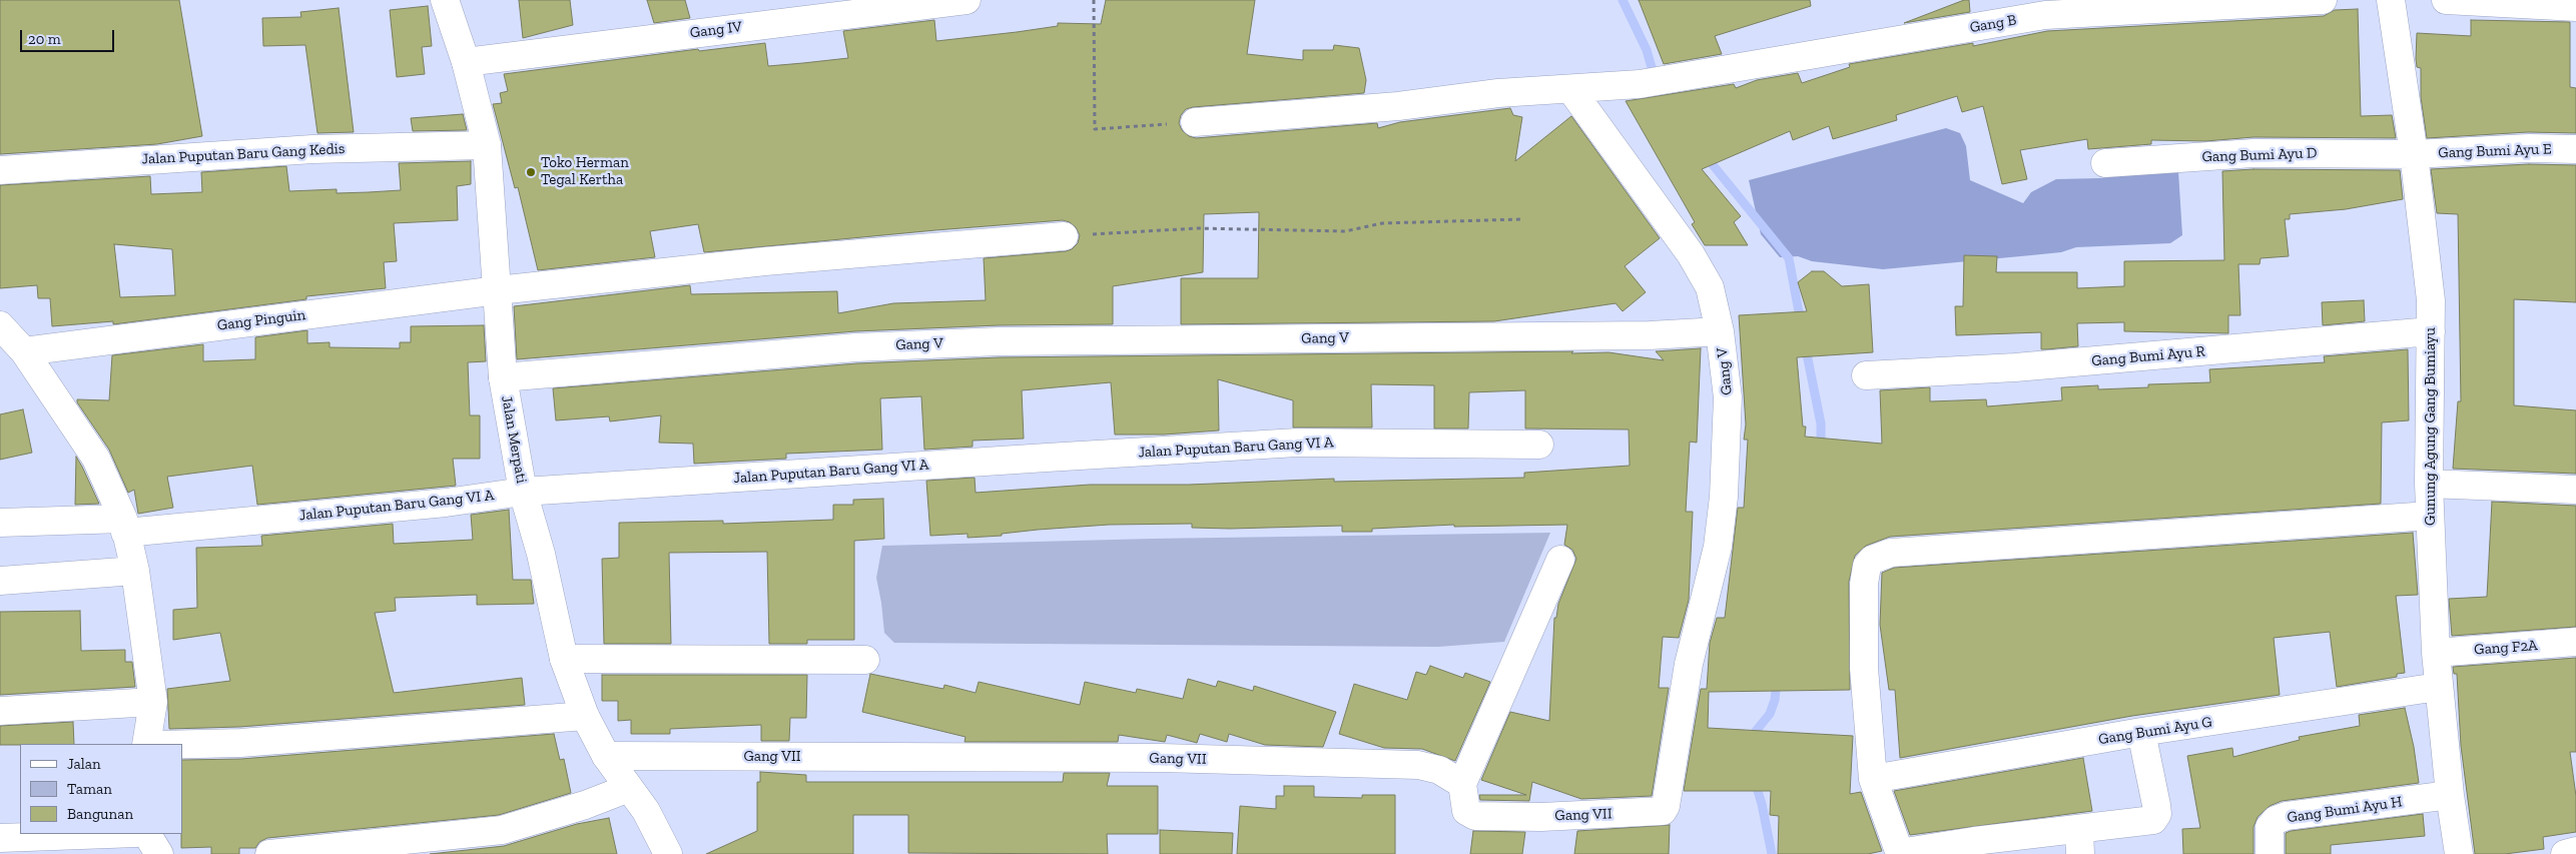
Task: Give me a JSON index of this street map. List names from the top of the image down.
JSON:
{
  "streets": {
    "street": [
      "Gang B",
      "Gang IV",
      "Gang Bumi Ayu E",
      "Jalan Puputan Baru Gang Kedis",
      "Gang Bumi Ayu D",
      "Gang Pinguin",
      "Gang V",
      "Gang Bumi Ayu R",
      "Gunung Agung Gang Bumiayu",
      "Jalan Merpati",
      "Jalan Puputan Baru Gang VI A",
      "Gang F2A",
      "Gang Bumi Ayu G",
      "Gang VII",
      "Gang Bumi Ayu H"
    ]
  },
  "crossings": [
    ["Gang IV", "Jalan Merpati"],
    ["Gang Bumi Ayu E", "Gang Bumi Ayu D"],
    ["Gang Bumi Ayu E", "Gunung Agung Gang Bumiayu"],
    ["Jalan Puputan Baru Gang Kedis", "Jalan Merpati"],
    ["Gang Bumi Ayu D", "Gunung Agung Gang Bumiayu"],
    ["Gang Pinguin", "Jalan Merpati"],
    ["Gang V", "Jalan Merpati"],
    ["Gang V", "Gang VII"],
    ["Gang Bumi Ayu R", "Gunung Agung Gang Bumiayu"],
    ["Gunung Agung Gang Bumiayu", "Gang F2A"],
    ["Gunung Agung Gang Bumiayu", "Gang Bumi Ayu G"],
    ["Gunung Agung Gang Bumiayu", "Gang Bumi Ayu H"],
    ["Jalan Merpati", "Jalan Puputan Baru Gang VI A"],
    ["Jalan Merpati", "Gang VII"]
  ],
  "places": ["Toko Herman Tegal Kertha"],
  "legend": ["Jalan", "Taman", "Bangunan"],
  "scale_bar": "20 m"
}
